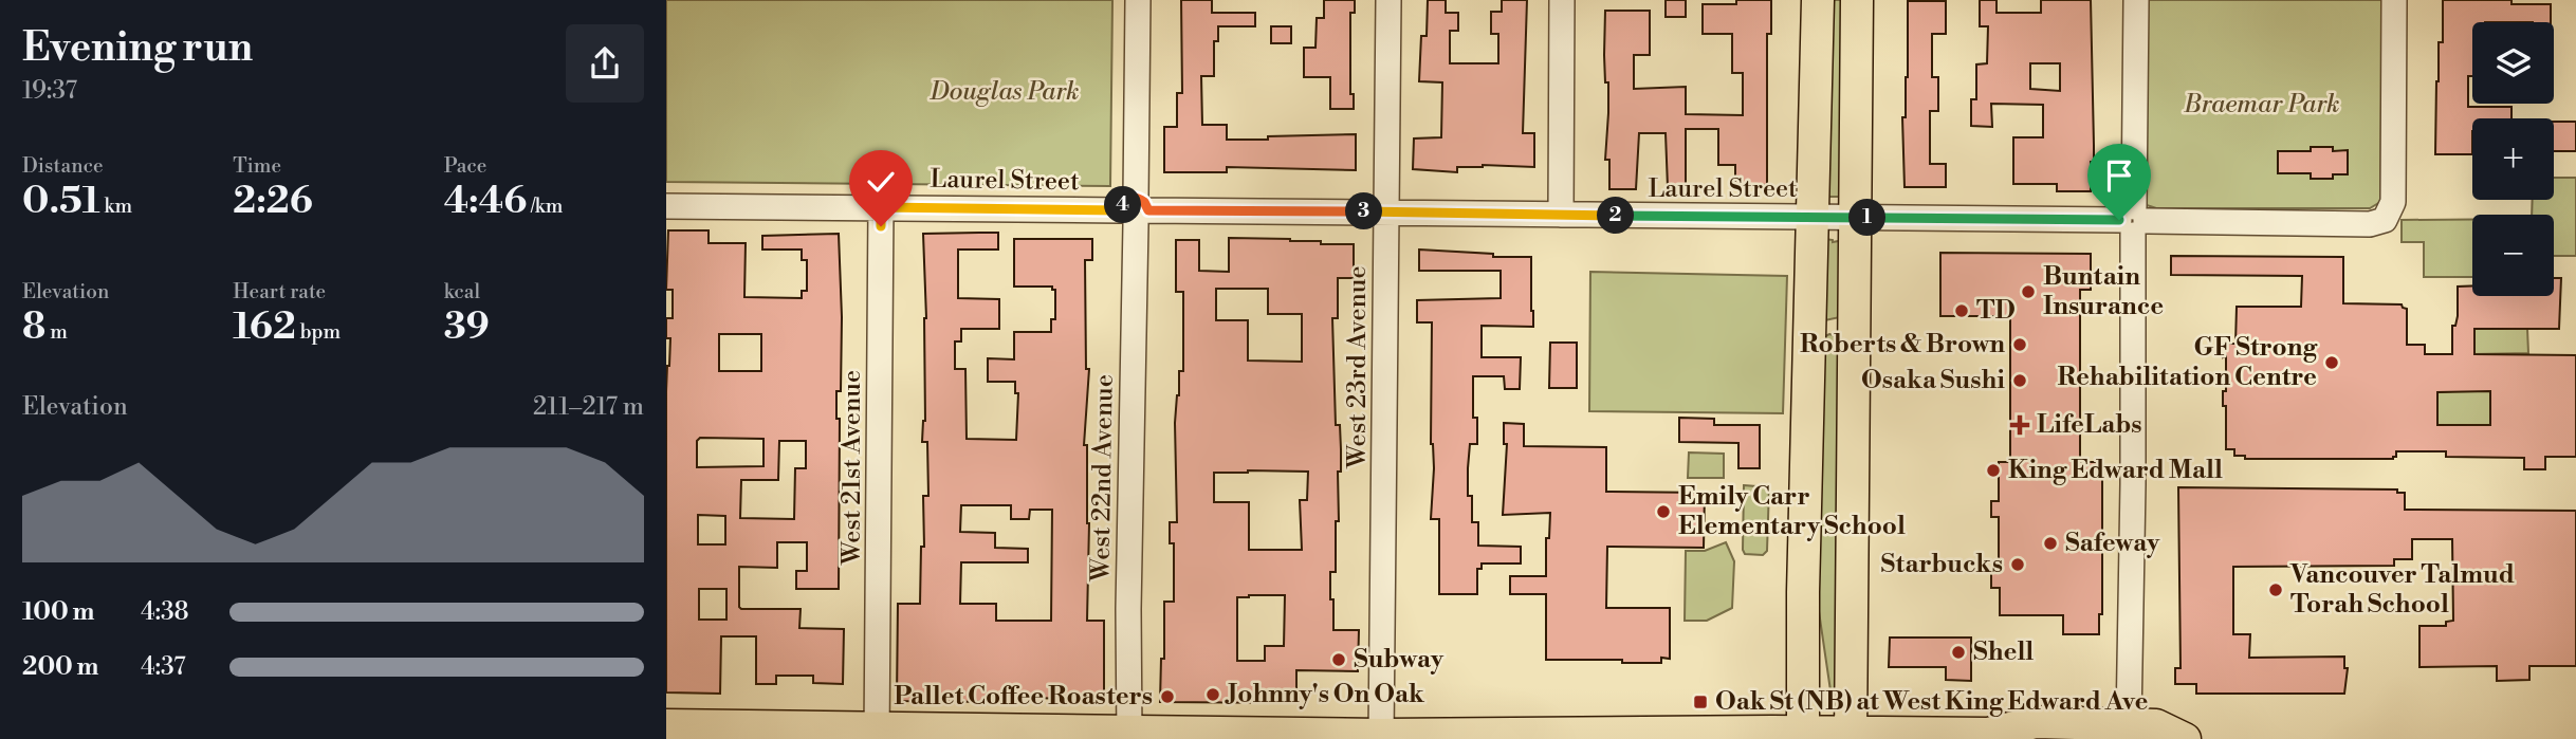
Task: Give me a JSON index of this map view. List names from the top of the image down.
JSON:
{
  "streets": {
    "street": [
      "Laurel Street",
      "West 23rd Avenue",
      "West 21st Avenue",
      "West 22nd Avenue"
    ]
  },
  "crossings": [
    ["Laurel Street", "West 23rd Avenue"],
    ["Laurel Street", "West 21st Avenue"],
    ["Laurel Street", "West 22nd Avenue"]
  ],
  "parks": ["Douglas Park", "Braemar Park"],
  "places": {
    "other": [
      "Buntain Insurance",
      "TD",
      "Roberts & Brown",
      "GF Strong Rehabilitation Centre",
      "Osaka Sushi",
      "King Edward Mall",
      "Emily Carr Elementary School",
      "Safeway",
      "Starbucks",
      "Vancouver Talmud Torah School",
      "Shell",
      "Subway",
      "Johnny's On Oak",
      "Pallet Coffee Roasters"
    ],
    "health": ["LifeLabs"],
    "transit": ["Oak St (NB) at West King Edward Ave"]
  },
  "page": {
    "heading": ["Evening run", "19:37"],
    "map_buttons": ["+", "−"],
    "stats": [
      ["Distance", "0.51 km"],
      ["Time", "2:26"],
      ["Pace", "4:46 /km"],
      ["Elevation", "8 m"],
      ["Heart rate", "162 bpm"],
      ["kcal", "39"]
    ],
    "pins": [
      "4",
      "3",
      "2",
      "1"
    ],
    "chart": ["Elevation", "211–217 m"],
    "list": [
      {
        "name": "100 m",
        "note": "4:38"
      },
      {
        "name": "200 m",
        "note": "4:37"
      }
    ]
  }
}
